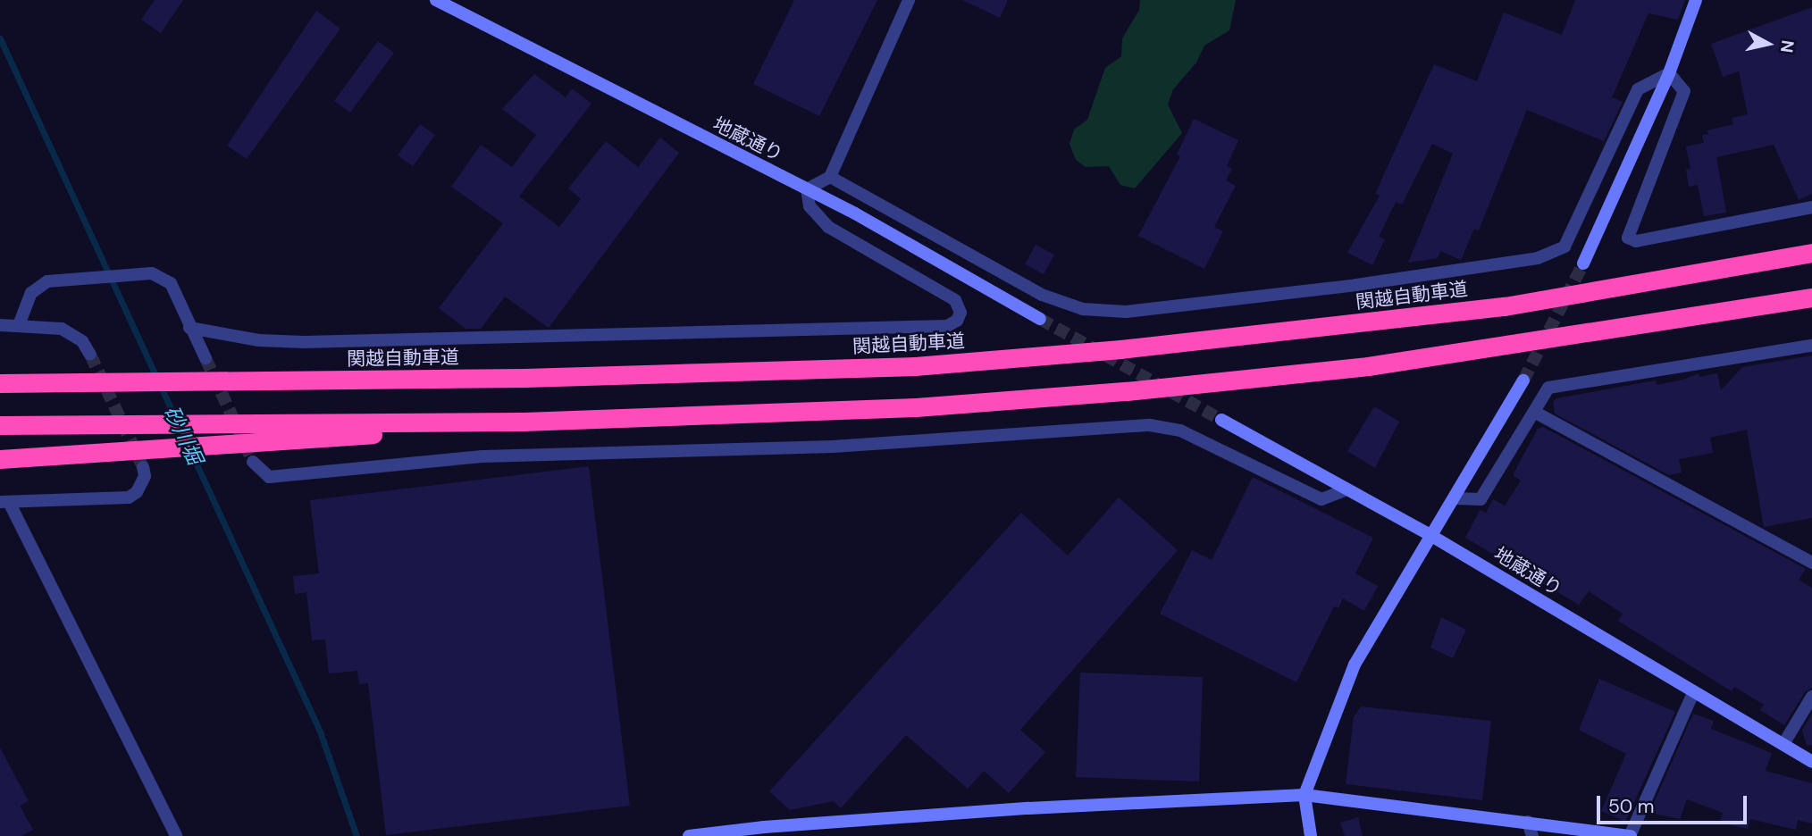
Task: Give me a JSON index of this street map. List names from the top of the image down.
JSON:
{
  "streets": {
    "highway": ["関越自動車道"],
    "street": ["地蔵通り"]
  },
  "water": ["砂川堀"],
  "scale_bar": "50 m",
  "north": "right"
}
